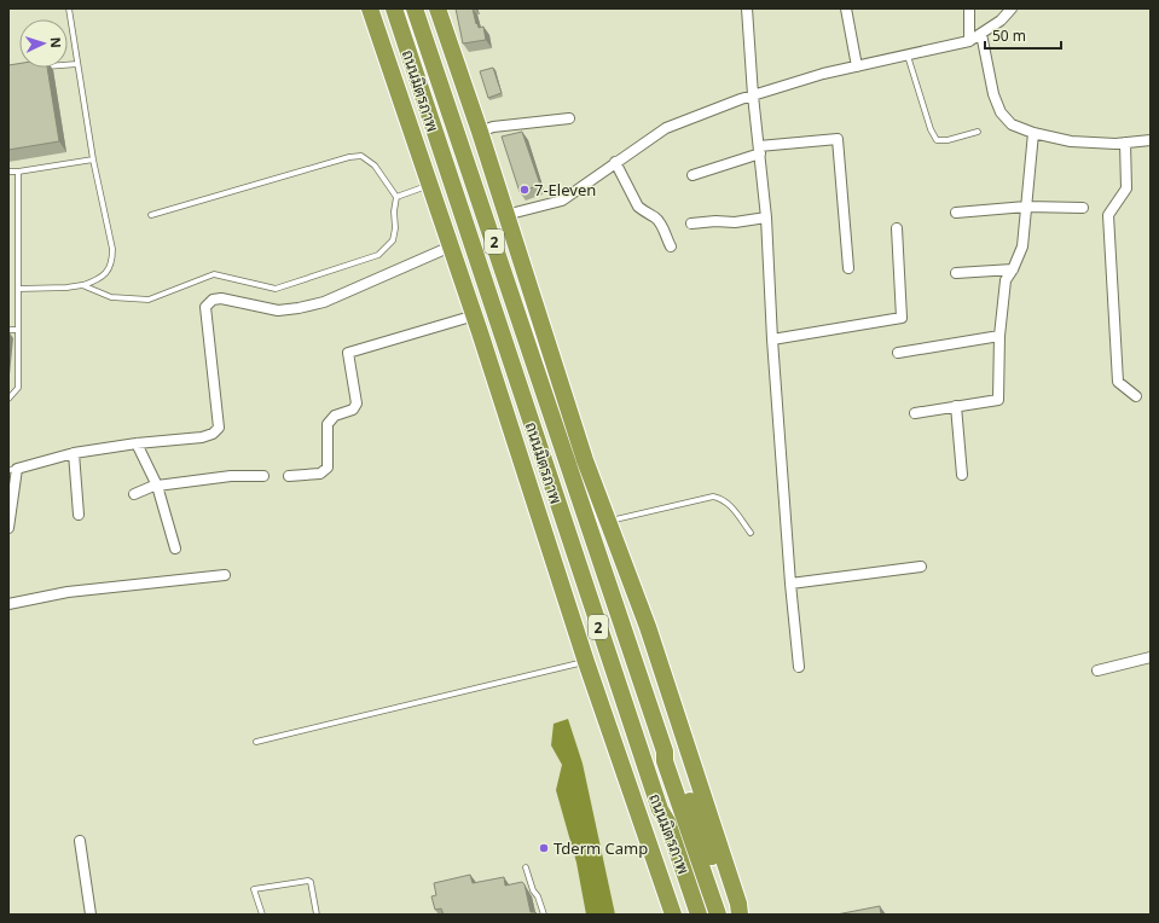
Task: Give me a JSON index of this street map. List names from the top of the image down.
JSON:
{
  "streets": {
    "highway": ["ถนนมิตรภาพ", "2"]
  },
  "places": ["7-Eleven", "Tderm Camp"],
  "scale_bar": "50 m",
  "north": "right"
}
